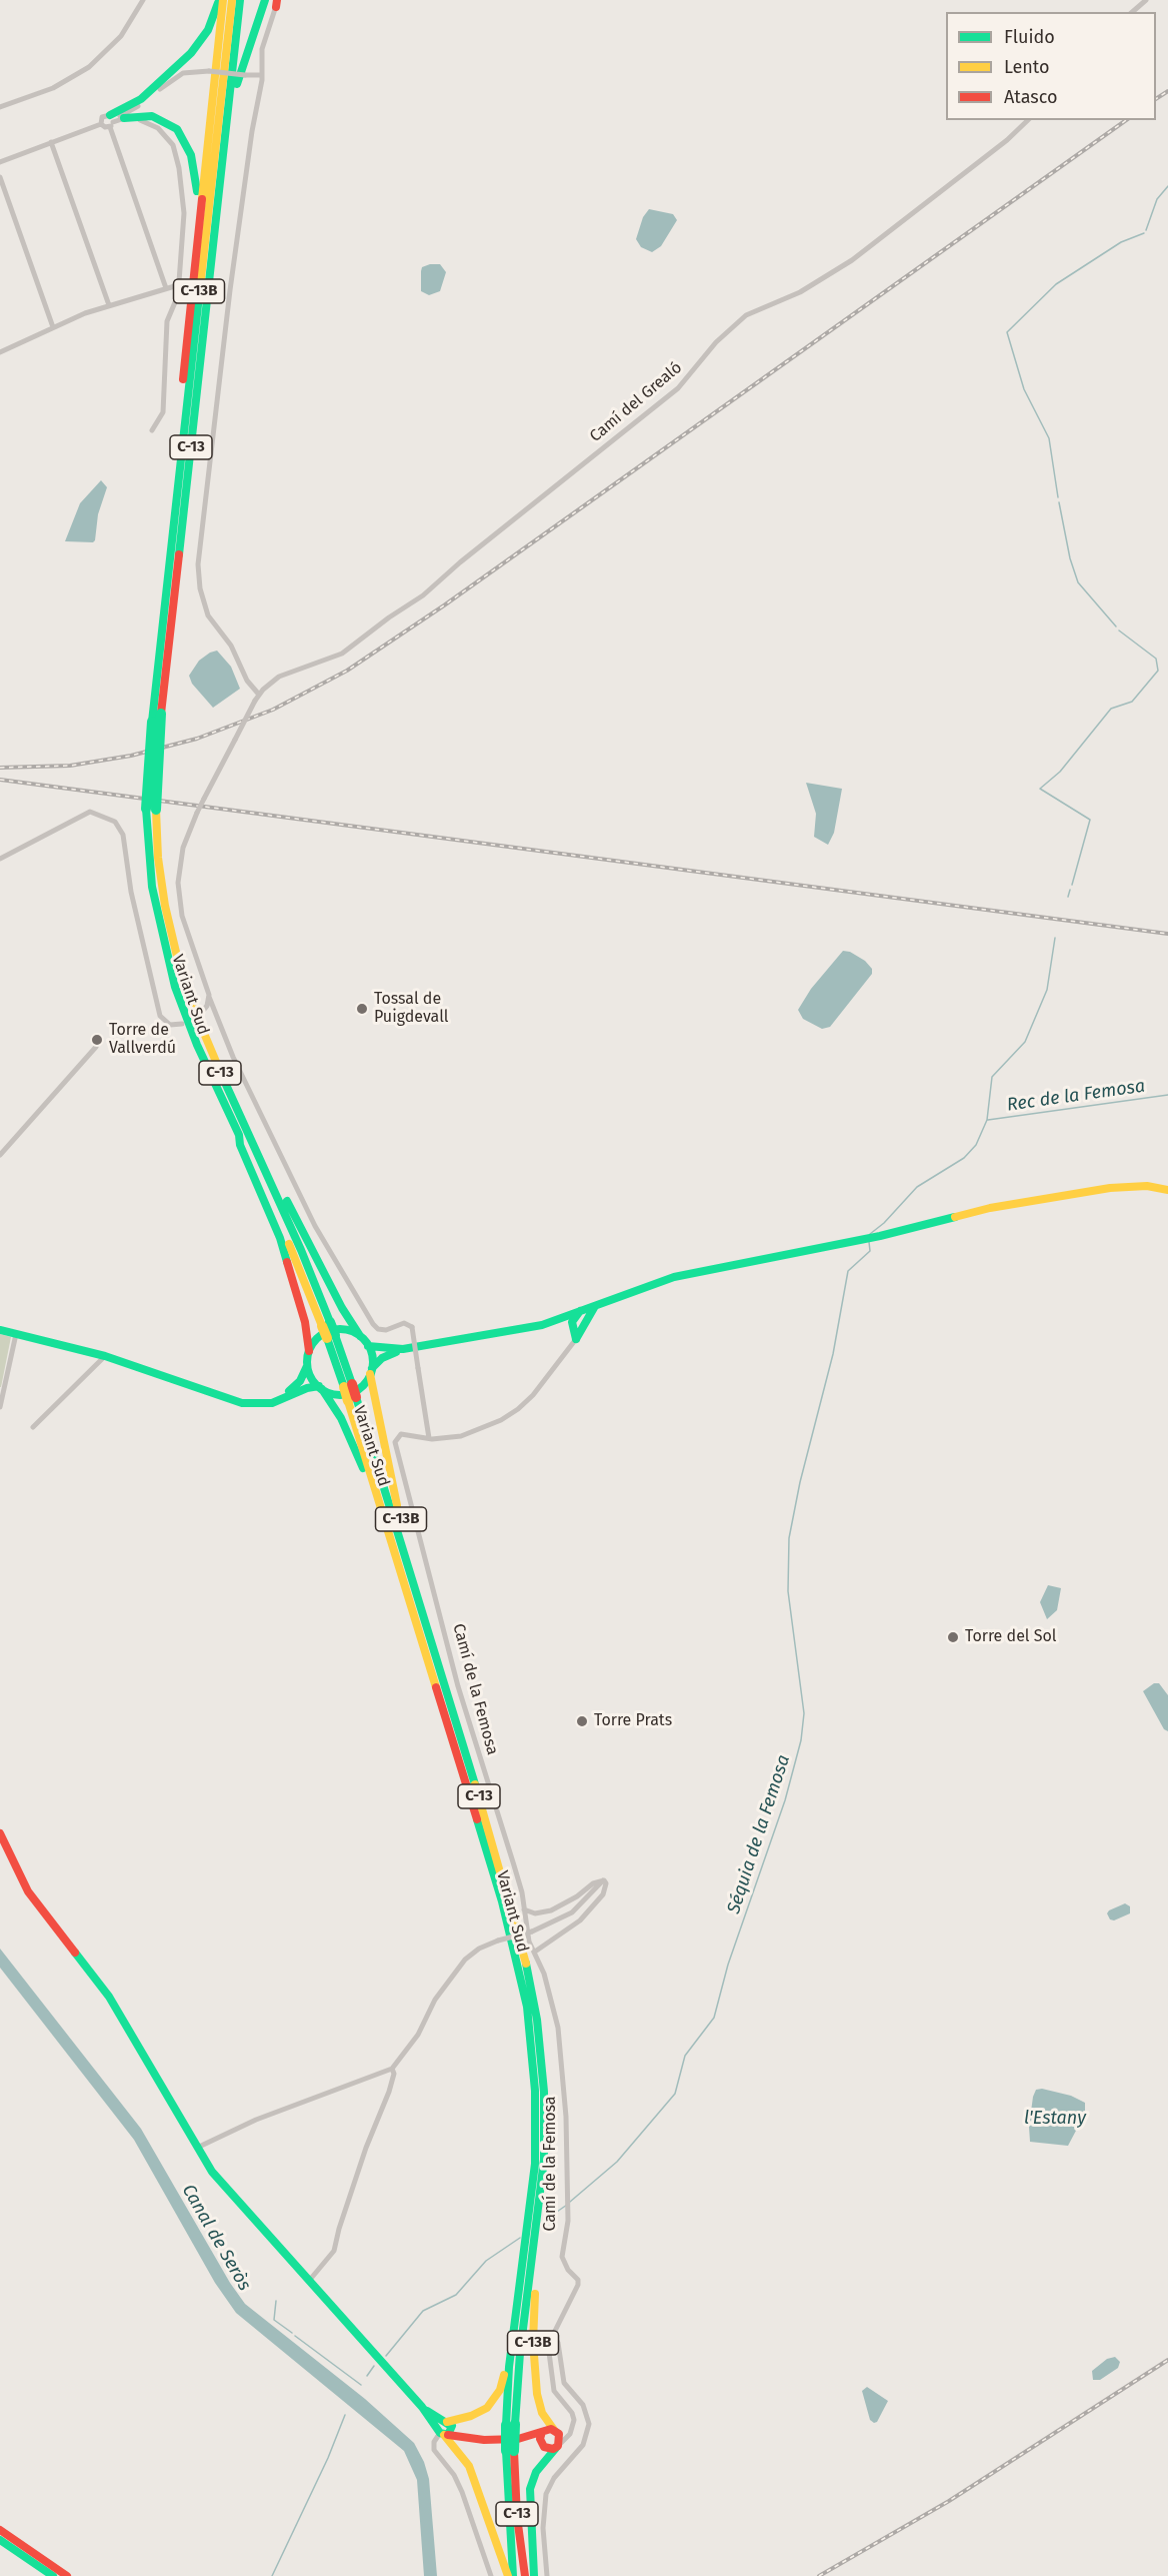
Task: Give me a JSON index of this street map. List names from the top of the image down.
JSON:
{
  "streets": {
    "main road": ["C-13B", "C-13", "Variant Sud"],
    "street": ["Camí del Grealó", "Camí de la Femosa"]
  },
  "crossings": [
    ["C-13B", "C-13"],
    ["C-13B", "Variant Sud"],
    ["Camí del Grealó", "Camí de la Femosa"],
    ["C-13", "Variant Sud"]
  ],
  "water": [
    "Rec de la Femosa",
    "Séquia de la Femosa",
    "l'Estany",
    "Canal de Seròs"
  ],
  "places": [
    "Tossal de Puigdevall",
    "Torre de Vallverdú",
    "Torre del Sol",
    "Torre Prats"
  ],
  "legend": ["Fluido", "Lento", "Atasco"]
}
